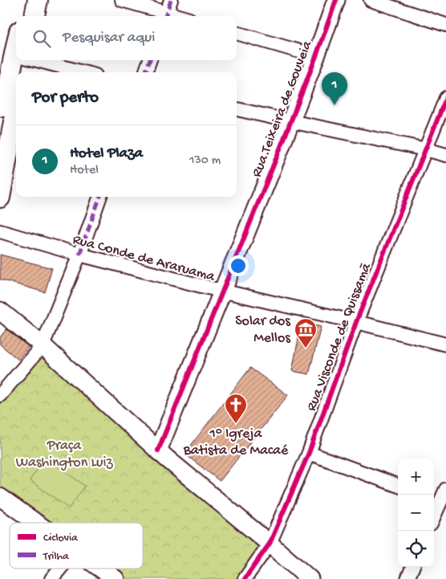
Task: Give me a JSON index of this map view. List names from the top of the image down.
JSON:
{
  "streets": {
    "main road": ["Rua Teixeira de Gouveia"],
    "street": ["Rua Conde de Araruama", "Rua Visconde de Quissamã"]
  },
  "crossings": [
    ["Rua Teixeira de Gouveia", "Rua Conde de Araruama"],
    ["Rua Conde de Araruama", "Rua Visconde de Quissamã"]
  ],
  "parks": ["Praça Washington Luiz"],
  "places": {
    "museum": ["Solar dos Mellos"],
    "church": ["1° Igreja Batista de Macaé"]
  },
  "legend": ["Ciclovia", "Trilha"],
  "page": {
    "search": "Pesquisar aqui",
    "pins": "1",
    "heading": "Por perto",
    "list": [
      {
        "mark": "1",
        "name": "Hotel Plaza",
        "note": "Hotel",
        "value": "130 m"
      }
    ],
    "map_buttons": ["+", "−"]
  }
}
